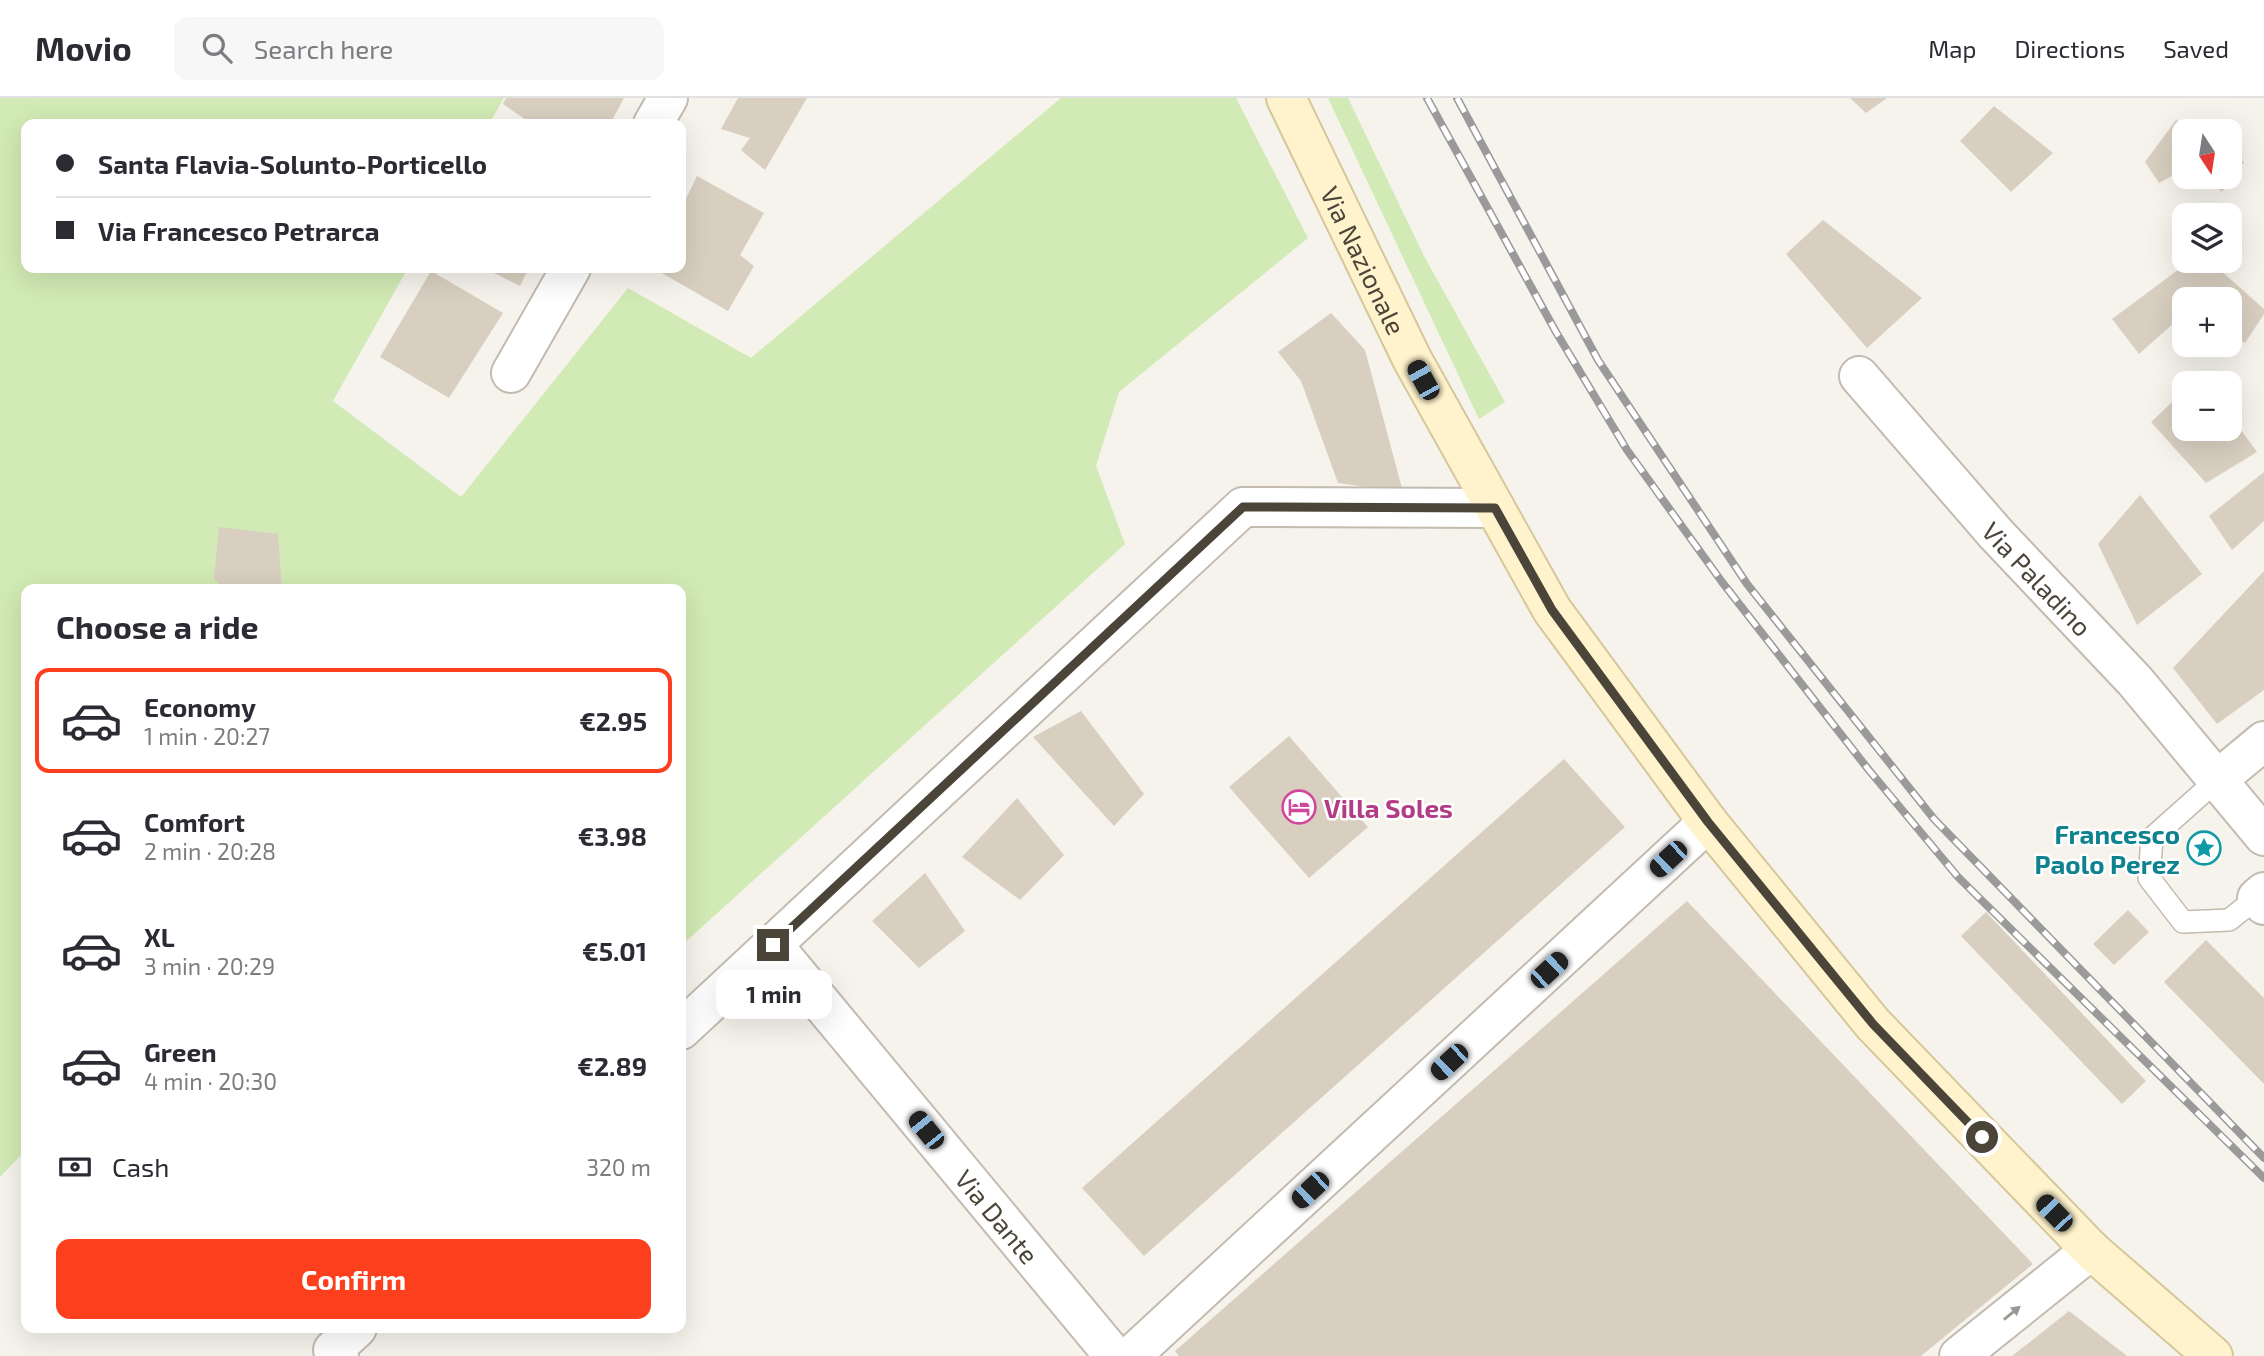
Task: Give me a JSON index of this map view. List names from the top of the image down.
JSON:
{
  "streets": {
    "main road": ["Via Nazionale"],
    "street": ["Via Paladino", "Via Dante"]
  },
  "places": {
    "hotel": ["Villa Soles"],
    "place": ["Francesco Paolo Perez"]
  },
  "north": "bottom",
  "page": {
    "header": "Movio",
    "search": "Search here",
    "nav": ["Map", "Directions", "Saved"],
    "map_buttons": ["+", "−"],
    "banner": ["Santa Flavia-Solunto-Porticello", "Via Francesco Petrarca"],
    "heading": "Choose a ride",
    "list": [
      {
        "name": "Economy",
        "note": "1 min · 20:27",
        "value": "€2.95"
      },
      {
        "name": "Comfort",
        "note": "2 min · 20:28",
        "value": "€3.98"
      },
      {
        "name": "XL",
        "note": "3 min · 20:29",
        "value": "€5.01"
      },
      {
        "name": "Green",
        "note": "4 min · 20:30",
        "value": "€2.89"
      }
    ],
    "bubble": "1 min",
    "pay": ["Cash", "320 m"],
    "buttons": "Confirm"
  }
}
